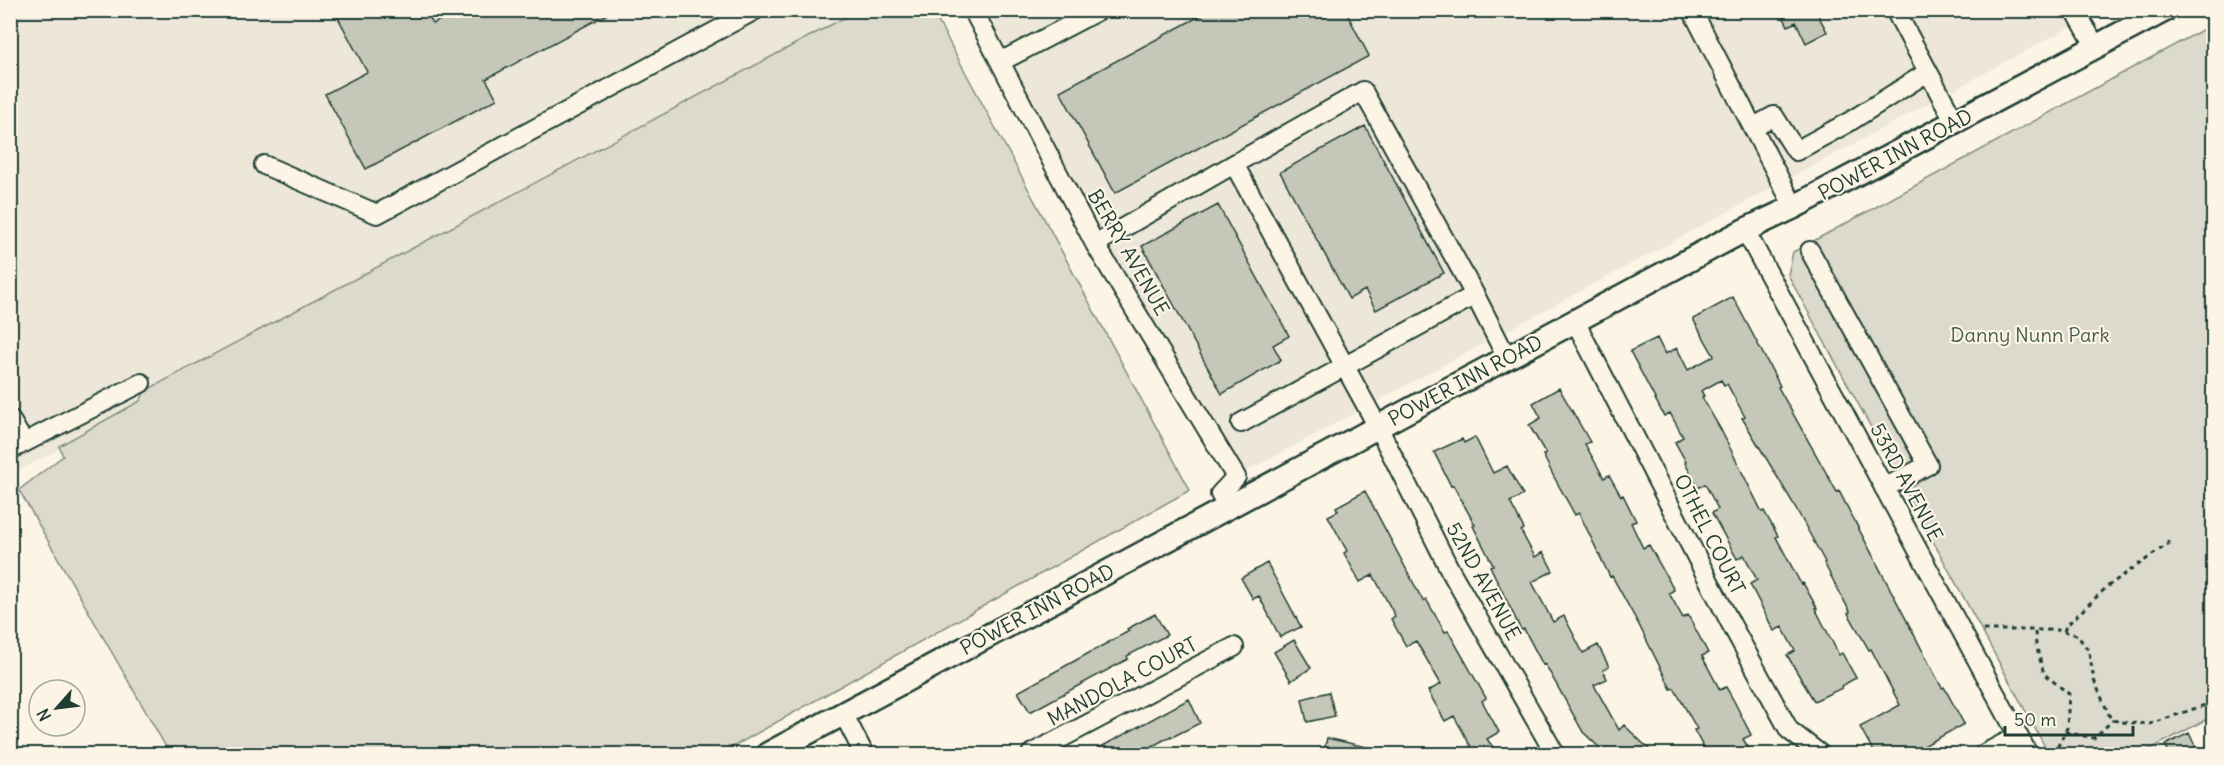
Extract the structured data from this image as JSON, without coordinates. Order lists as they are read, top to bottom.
{
  "streets": {
    "main road": ["POWER INN ROAD"],
    "street": [
      "BERRY AVENUE",
      "53RD AVENUE",
      "OTHEL COURT",
      "52ND AVENUE",
      "MANDOLA COURT"
    ]
  },
  "crossings": [
    ["POWER INN ROAD", "BERRY AVENUE"],
    ["POWER INN ROAD", "53RD AVENUE"],
    ["POWER INN ROAD", "OTHEL COURT"],
    ["POWER INN ROAD", "52ND AVENUE"]
  ],
  "parks": ["Danny Nunn Park"],
  "scale_bar": "50 m",
  "north": "bottom left"
}
